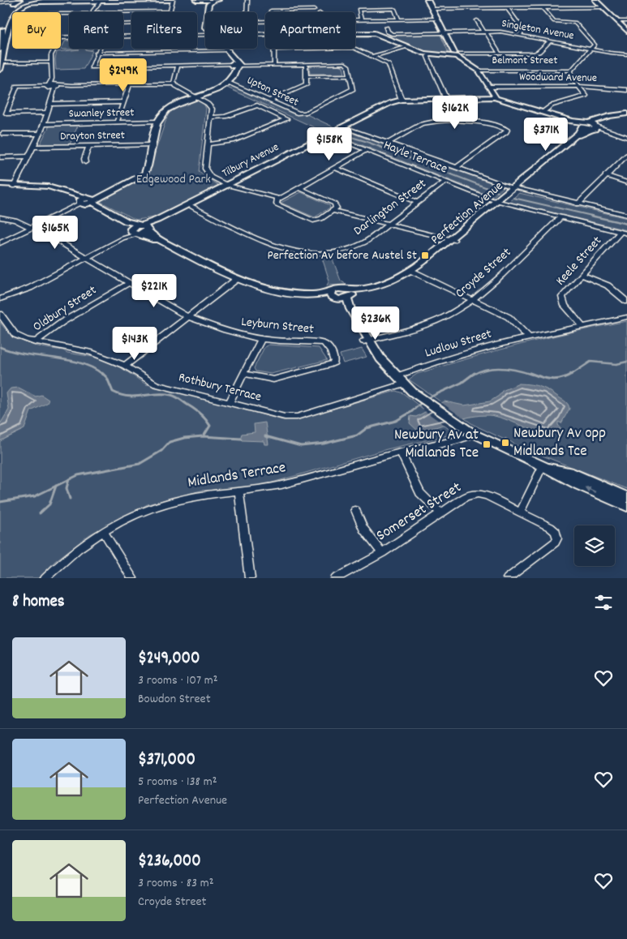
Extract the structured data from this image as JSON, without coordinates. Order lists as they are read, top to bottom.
{
  "streets": {
    "street": [
      "Singleton Avenue",
      "Belmont Street",
      "Woodward Avenue",
      "Upton Street",
      "Swanley Street",
      "Drayton Street",
      "Hayle Terrace",
      "Tilbury Avenue",
      "Darlington Street",
      "Perfection Avenue",
      "Keele Street",
      "Croyde Street",
      "Oldbury Street",
      "Leyburn Street",
      "Ludlow Street",
      "Rothbury Terrace",
      "Midlands Terrace",
      "Somerset Street"
    ]
  },
  "crossings": [
    ["Hayle Terrace", "Tilbury Avenue"],
    ["Hayle Terrace", "Darlington Street"],
    ["Hayle Terrace", "Perfection Avenue"],
    ["Hayle Terrace", "Keele Street"],
    ["Hayle Terrace", "Croyde Street"],
    ["Tilbury Avenue", "Darlington Street"],
    ["Tilbury Avenue", "Perfection Avenue"],
    ["Keele Street", "Ludlow Street"],
    ["Oldbury Street", "Leyburn Street"],
    ["Oldbury Street", "Rothbury Terrace"],
    ["Ludlow Street", "Rothbury Terrace"]
  ],
  "parks": ["Edgewood Park"],
  "places": {
    "transit": ["Perfection Av before Austel St", "Newbury Av opp Midlands Tce", "Newbury Av at Midlands Tce"]
  },
  "page": {
    "chip": [
      "Buy",
      "Rent",
      "Filters",
      "New",
      "Apartment"
    ],
    "price": [
      "$249K",
      "$162K",
      "$371K",
      "$158K",
      "$165K",
      "$221K",
      "$236K",
      "$143K"
    ],
    "heading": "8 homes",
    "list": [
      {
        "name": "$249,000",
        "note": "3 rooms · 107 m² · Bowdon Street"
      },
      {
        "name": "$371,000",
        "note": "5 rooms · 138 m² · Perfection Avenue"
      },
      {
        "name": "$236,000",
        "note": "3 rooms · 83 m² · Croyde Street"
      }
    ]
  }
}
